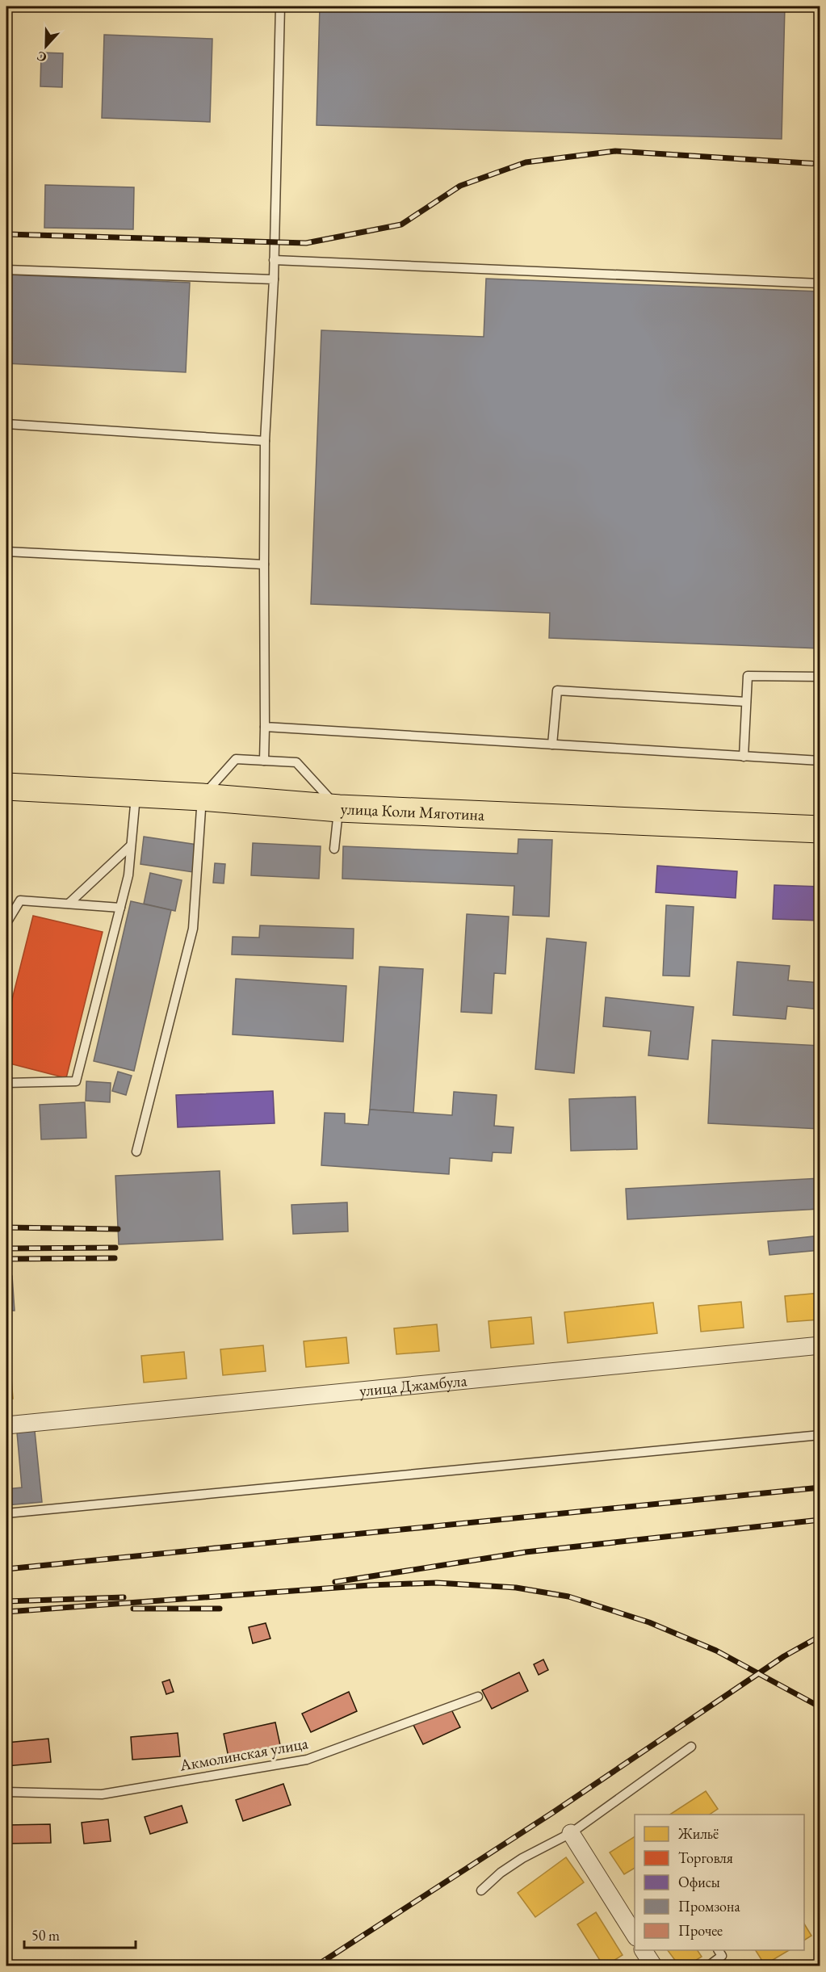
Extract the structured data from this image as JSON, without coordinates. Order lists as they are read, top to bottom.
{
  "streets": {
    "main road": ["улица Коли Мяготина"],
    "street": ["улица Джамбула"],
    "lane": ["Акмолинская улица"]
  },
  "legend": [
    "Жильё",
    "Торговля",
    "Офисы",
    "Промзона",
    "Прочее"
  ],
  "scale_bar": "50 m",
  "north": "bottom"
}
